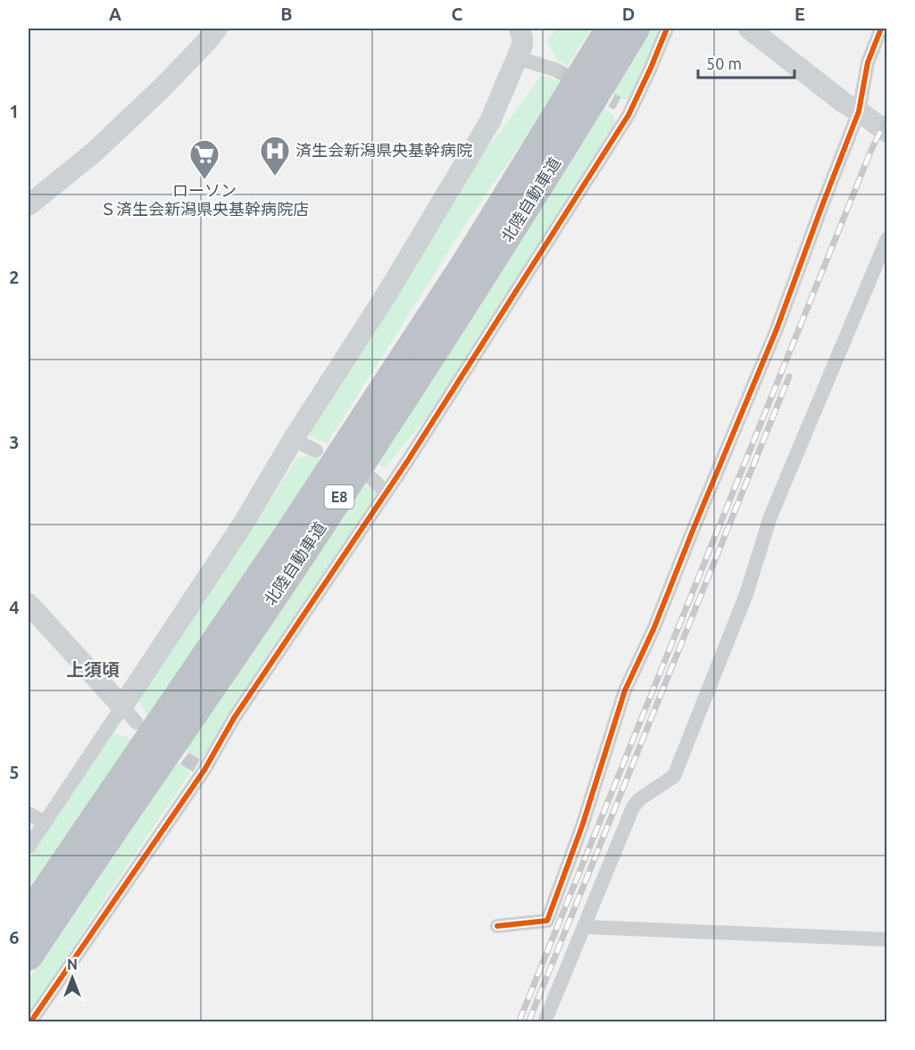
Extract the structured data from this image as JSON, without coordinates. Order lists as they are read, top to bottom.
{
  "streets": {
    "highway": ["北陸自動車道", "E8"]
  },
  "districts": ["上須頃"],
  "places": {
    "hospital": ["済生会新潟県央基幹病院"],
    "supermarket": ["ローソン Ｓ済生会新潟県央基幹病院店"]
  },
  "scale_bar": "50 m",
  "north": "top",
  "grid": {
    "columns": [
      "A",
      "B",
      "C",
      "D",
      "E"
    ],
    "rows": [
      "1",
      "2",
      "3",
      "4",
      "5",
      "6"
    ]
  }
}
